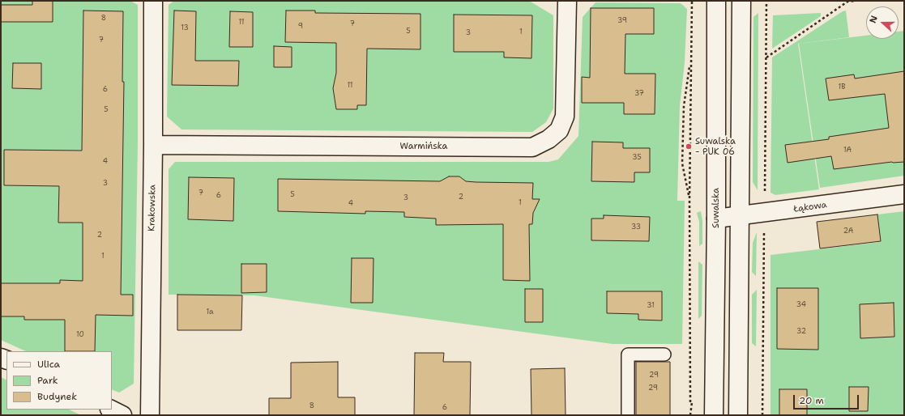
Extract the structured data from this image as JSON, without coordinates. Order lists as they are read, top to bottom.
{
  "streets": {
    "street": [
      "Warmińska",
      "Łąkowa",
      "Krakowska",
      "Suwalska"
    ]
  },
  "crossings": [
    ["Warmińska", "Krakowska"],
    ["Łąkowa", "Suwalska"]
  ],
  "places": ["Suwalska - PUK 06"],
  "house_numbers": [
    "8",
    "39",
    "11",
    "7",
    "9",
    "13",
    "5",
    "1",
    "3",
    "7",
    "11",
    "1B",
    "6",
    "37",
    "5",
    "1A",
    "35",
    "4",
    "3",
    "7",
    "5",
    "6",
    "2",
    "3",
    "1",
    "4",
    "33",
    "2A",
    "2",
    "1",
    "34",
    "31",
    "1a",
    "32",
    "10",
    "29",
    "29",
    "8",
    "6"
  ],
  "legend": ["Ulica", "Park", "Budynek"],
  "scale_bar": "20 m",
  "north": "left"
}
